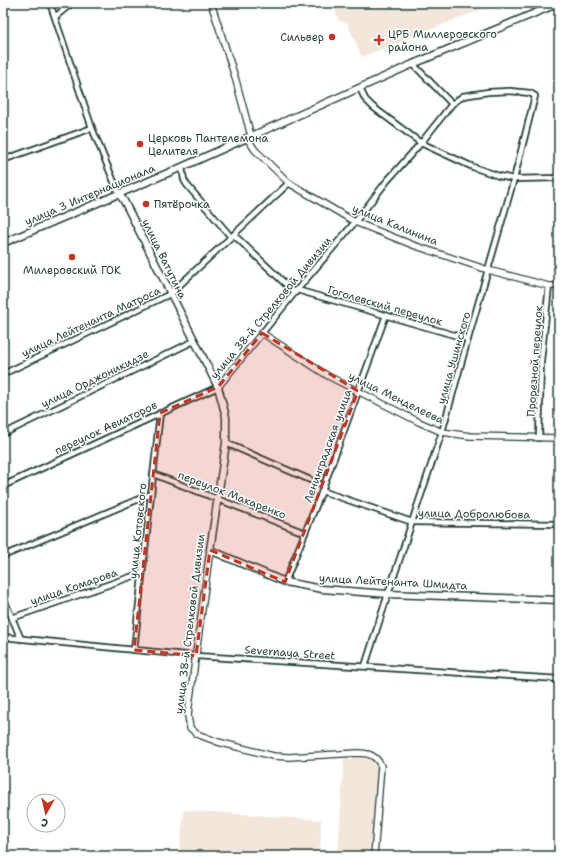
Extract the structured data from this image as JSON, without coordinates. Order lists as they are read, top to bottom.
{
  "streets": {
    "main road": [
      "улица 3 Интернационала",
      "улица Ватутина",
      "улица 38-й Стрелковой Дивизии",
      "улица Лейтенанта Шмидта"
    ],
    "street": [
      "улица Калинина",
      "Гоголевский переулок",
      "улица Лейтенанта Матроса",
      "улица Ушинского",
      "Прорезной переулок",
      "улица Орджоникидзе",
      "улица Менделеева",
      "переулок Авиаторов",
      "Ленинградская улица",
      "переулок Макаренко",
      "улица Добролюбова",
      "улица Котовского",
      "улица Комарова",
      "Severnaya Street"
    ]
  },
  "crossings": [
    ["улица 3 Интернационала", "улица Калинина"],
    ["улица 3 Интернационала", "улица Ватутина"],
    ["улица 3 Интернационала", "Гоголевский переулок"],
    ["улица Калинина", "улица 38-й Стрелковой Дивизии"],
    ["улица Калинина", "улица Лейтенанта Матроса"],
    ["улица Калинина", "улица Ушинского"],
    ["улица Калинина", "Прорезной переулок"],
    ["улица Ватутина", "улица 38-й Стрелковой Дивизии"],
    ["улица Ватутина", "улица Лейтенанта Матроса"],
    ["улица Ватутина", "улица Орджоникидзе"],
    ["улица Ватутина", "переулок Авиаторов"],
    ["Гоголевский переулок", "улица 38-й Стрелковой Дивизии"],
    ["Гоголевский переулок", "улица Лейтенанта Матроса"],
    ["Гоголевский переулок", "улица Ушинского"],
    ["Гоголевский переулок", "Ленинградская улица"],
    ["улица 38-й Стрелковой Дивизии", "улица Ушинского"],
    ["улица 38-й Стрелковой Дивизии", "улица Менделеева"],
    ["улица 38-й Стрелковой Дивизии", "переулок Авиаторов"],
    ["улица 38-й Стрелковой Дивизии", "переулок Макаренко"],
    ["улица 38-й Стрелковой Дивизии", "улица Добролюбова"],
    ["улица 38-й Стрелковой Дивизии", "улица Лейтенанта Шмидта"],
    ["улица 38-й Стрелковой Дивизии", "Severnaya Street"],
    ["улица Ушинского", "улица Менделеева"],
    ["улица Ушинского", "улица Добролюбова"],
    ["улица Ушинского", "улица Лейтенанта Шмидта"],
    ["улица Ушинского", "Severnaya Street"],
    ["Прорезной переулок", "улица Менделеева"],
    ["улица Менделеева", "Ленинградская улица"],
    ["переулок Авиаторов", "улица Котовского"],
    ["Ленинградская улица", "переулок Макаренко"],
    ["Ленинградская улица", "улица Добролюбова"],
    ["Ленинградская улица", "улица Лейтенанта Шмидта"],
    ["переулок Макаренко", "улица Котовского"],
    ["улица Котовского", "улица Комарова"],
    ["улица Котовского", "Severnaya Street"]
  ],
  "places": {
    "other": [
      "Сильвер",
      "Церковь Пантелемона Целителя",
      "Пятёрочка",
      "Милеровский ГОК"
    ],
    "health": ["ЦРБ Миллеровского района"]
  },
  "north": "bottom"
}
